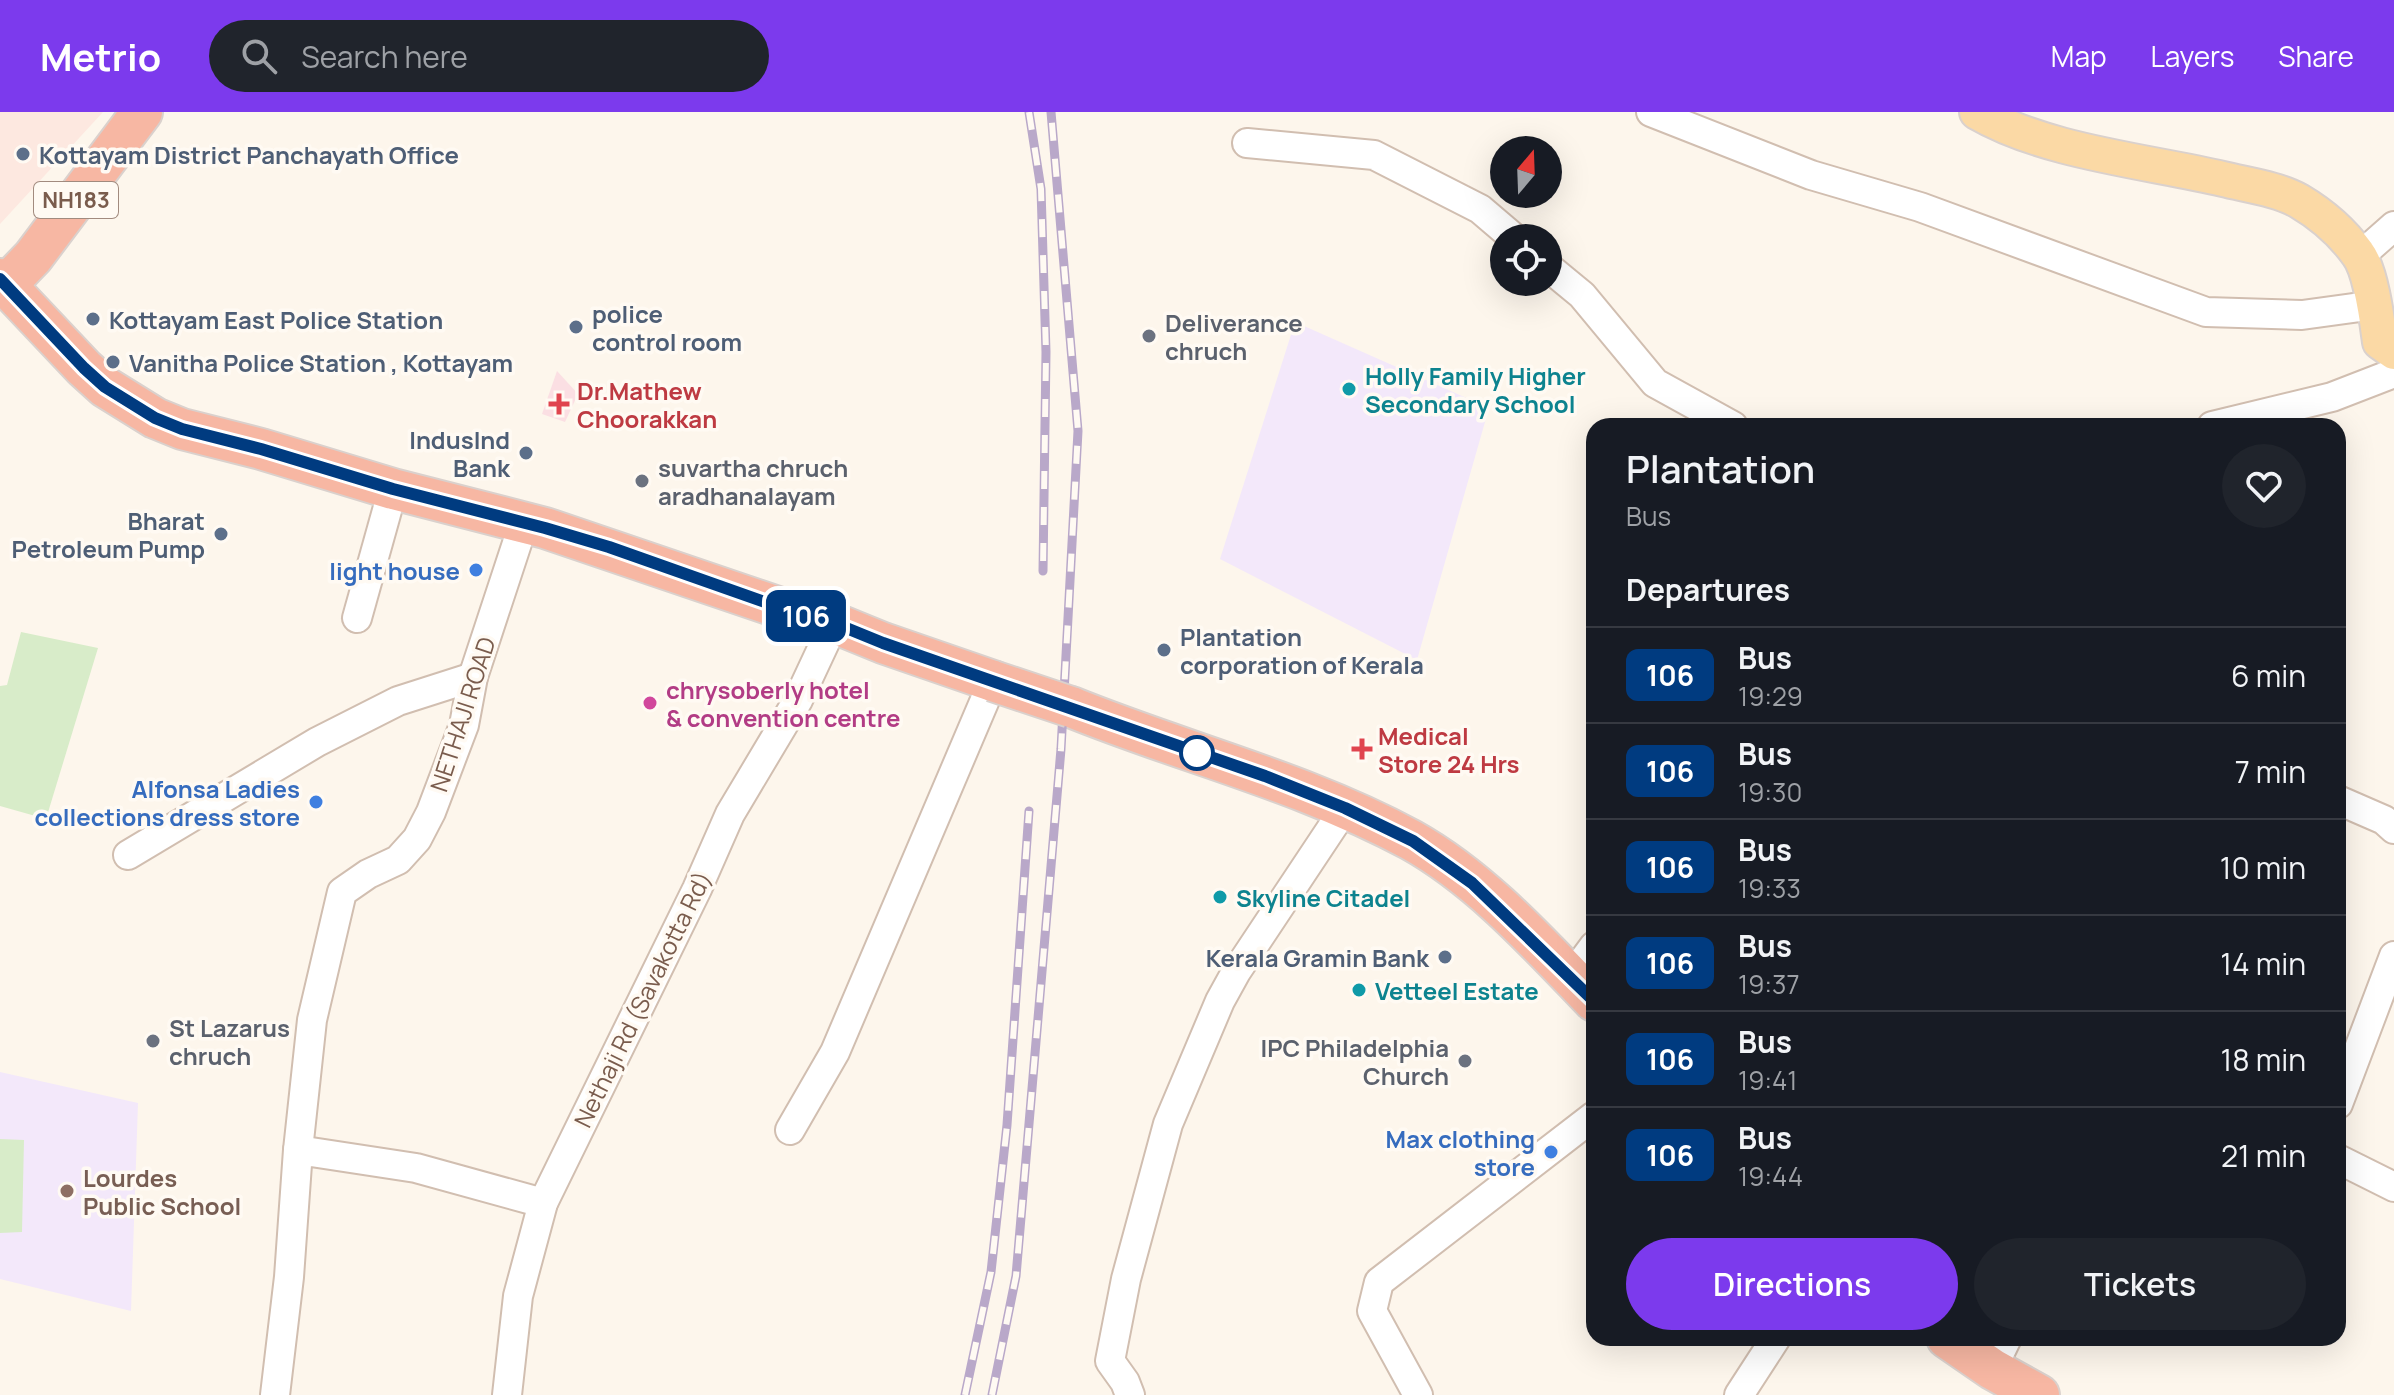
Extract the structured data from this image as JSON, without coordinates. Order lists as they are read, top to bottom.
{
  "streets": {
    "highway": ["NH183"],
    "street": ["NETHAJI ROAD", "Nethaji Rd (Savakotta Rd)"]
  },
  "crossings": [
    ["NH183", "NETHAJI ROAD"],
    ["NH183", "Nethaji Rd (Savakotta Rd)"]
  ],
  "places": {
    "other": [
      "Kottayam District Panchayath Office",
      "Kottayam East Police Station",
      "police control room",
      "Deliverance chruch",
      "Vanitha Police Station , Kottayam",
      "Holly Family Higher Secondary School",
      "Induslnd Bank",
      "suvartha chruch aradhanalayam",
      "Bharat Petroleum Pump",
      "light house",
      "Plantation corporation of Kerala",
      "chrysoberly hotel & convention centre",
      "Alfonsa Ladies collections dress store",
      "Skyline Citadel",
      "Kerala Gramin Bank",
      "Vetteel Estate",
      "St Lazarus chruch",
      "IPC Philadelphia Church",
      "Max clothing store",
      "Lourdes Public School"
    ],
    "health": ["Dr.Mathew Choorakkan", "Medical Store 24 Hrs"]
  },
  "lines": ["bus line 106"],
  "north": "top",
  "page": {
    "header": "Metrio",
    "search": "Search here",
    "nav": ["Map", "Layers", "Share"],
    "on_map": "106",
    "heading": [
      ["Plantation", "Bus"],
      "Departures"
    ],
    "list": [
      {
        "mark": "106",
        "name": "Bus",
        "note": "19:29",
        "value": "6 min"
      },
      {
        "mark": "106",
        "name": "Bus",
        "note": "19:30",
        "value": "7 min"
      },
      {
        "mark": "106",
        "name": "Bus",
        "note": "19:33",
        "value": "10 min"
      },
      {
        "mark": "106",
        "name": "Bus",
        "note": "19:37",
        "value": "14 min"
      },
      {
        "mark": "106",
        "name": "Bus",
        "note": "19:41",
        "value": "18 min"
      },
      {
        "mark": "106",
        "name": "Bus",
        "note": "19:44",
        "value": "21 min"
      }
    ],
    "buttons": ["Directions", "Tickets"]
  }
}
